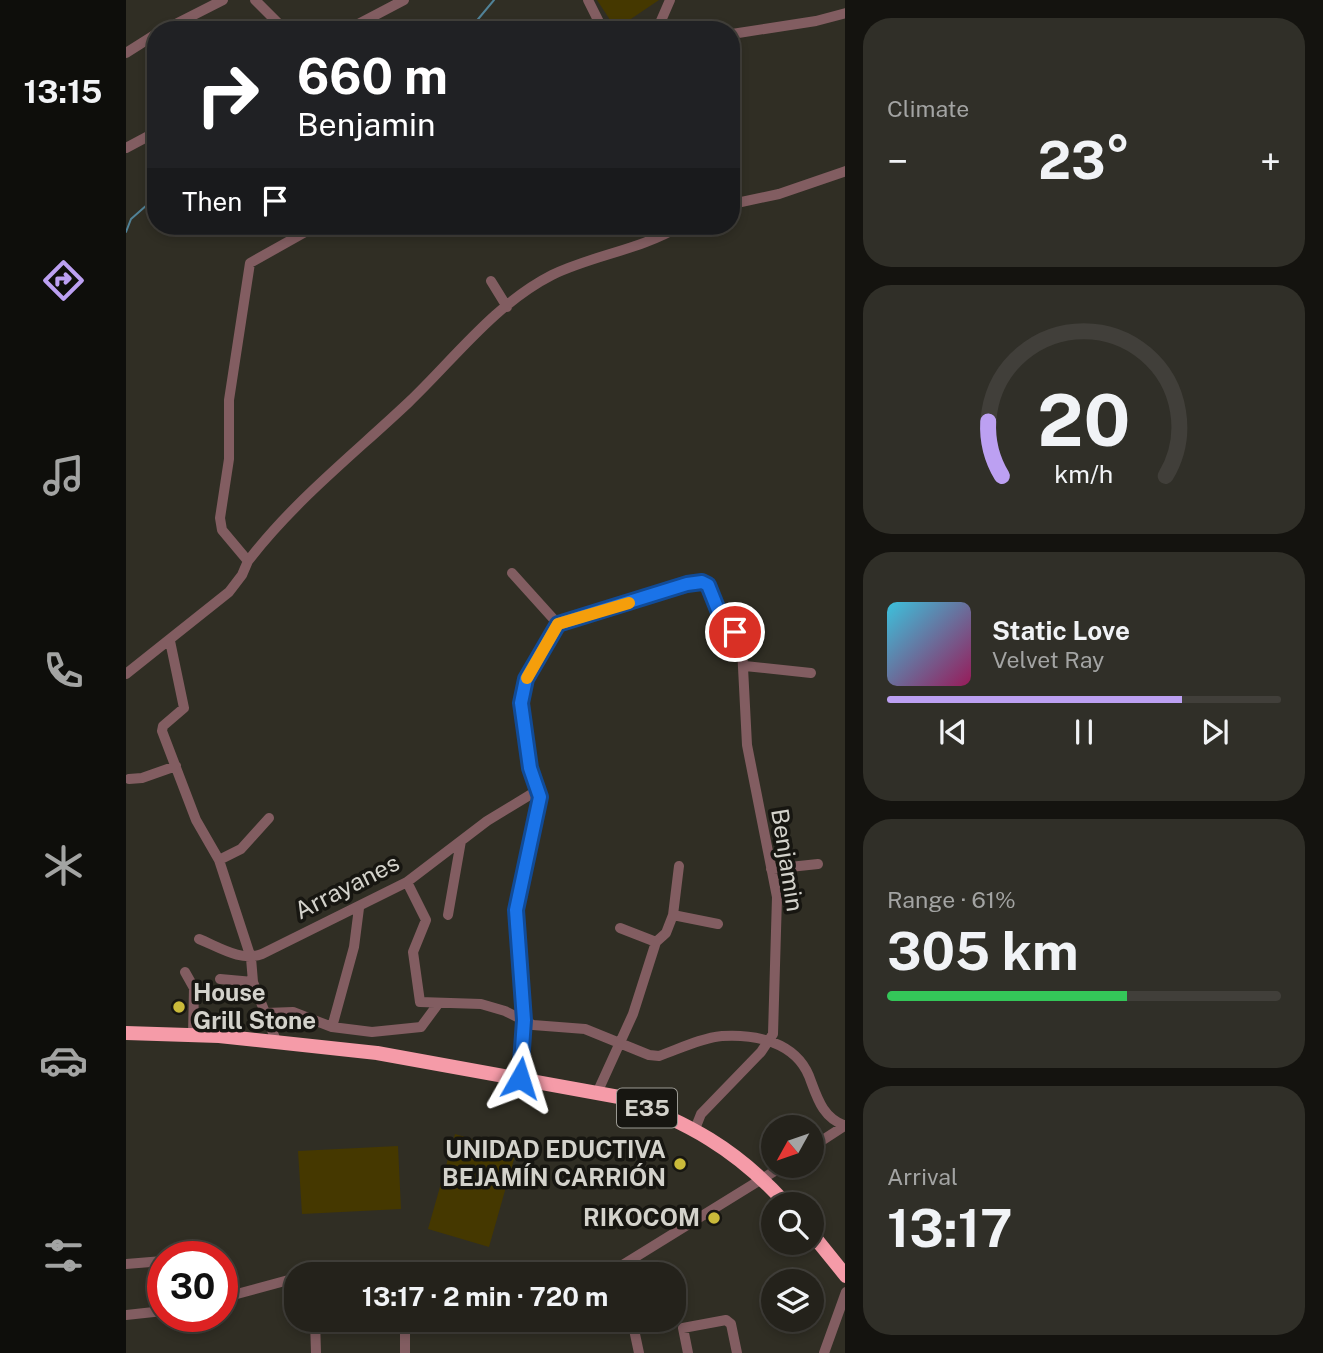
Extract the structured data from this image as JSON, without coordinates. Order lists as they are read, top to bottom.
{
  "streets": {
    "highway": ["E35"],
    "street": ["Benjamin", "Arrayanes"]
  },
  "places": ["House Grill Stone", "UNIDAD EDUCTIVA BEJAMÍN CARRIÓN", "RIKOCOM"],
  "north": "bottom left",
  "page": {
    "tabs": "13:15",
    "tile": [
      "Climate",
      ["Range · 61%", "305 km"],
      ["Arrival", "13:17"]
    ],
    "turn": ["660 m", "Benjamin"],
    "heat": ["−", "23°", "+"],
    "then": "Then",
    "song": ["Static Love", "Velvet Ray"],
    "limit": "30",
    "trip": "13:17 · 2 min · 720 m",
    "gauge": ["20", "km/h"]
  }
}
